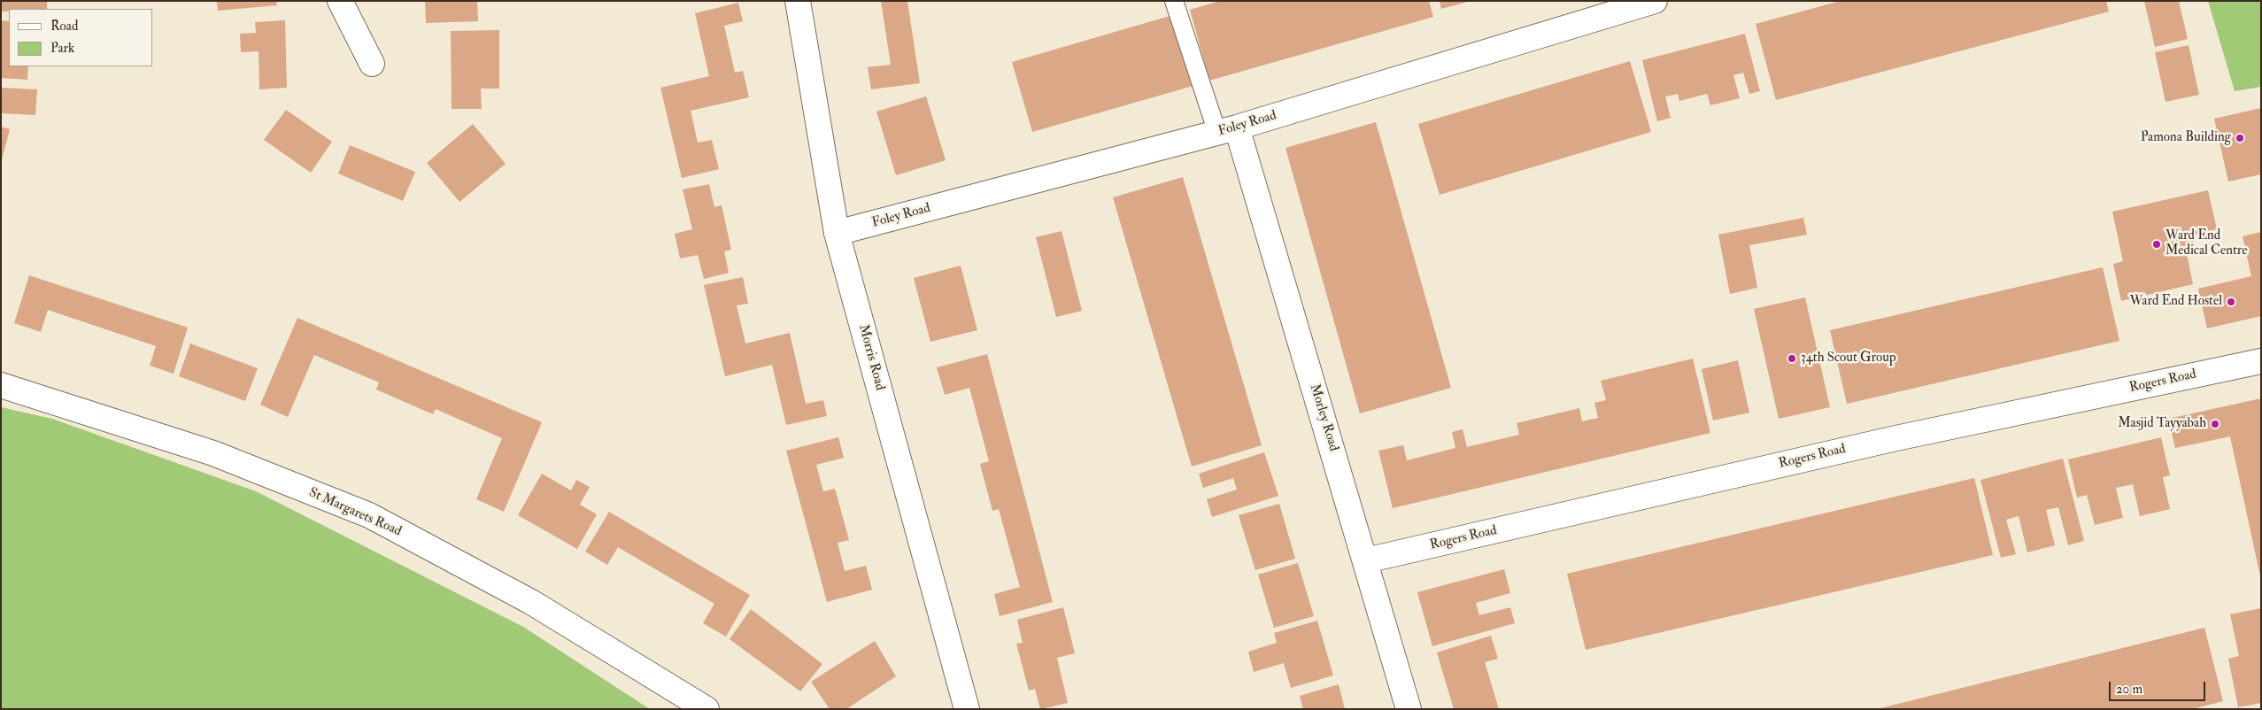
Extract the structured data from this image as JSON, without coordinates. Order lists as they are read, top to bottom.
{
  "streets": {
    "street": [
      "Foley Road",
      "Morris Road",
      "Rogers Road",
      "Morley Road",
      "St Margarets Road"
    ]
  },
  "crossings": [
    ["Foley Road", "Morris Road"],
    ["Foley Road", "Morley Road"],
    ["Rogers Road", "Morley Road"]
  ],
  "places": [
    "Pamona Building",
    "Ward End Medical Centre",
    "Ward End Hostel",
    "34th Scout Group",
    "Masjid Tayyabah"
  ],
  "legend": ["Road", "Park"],
  "scale_bar": "20 m"
}
